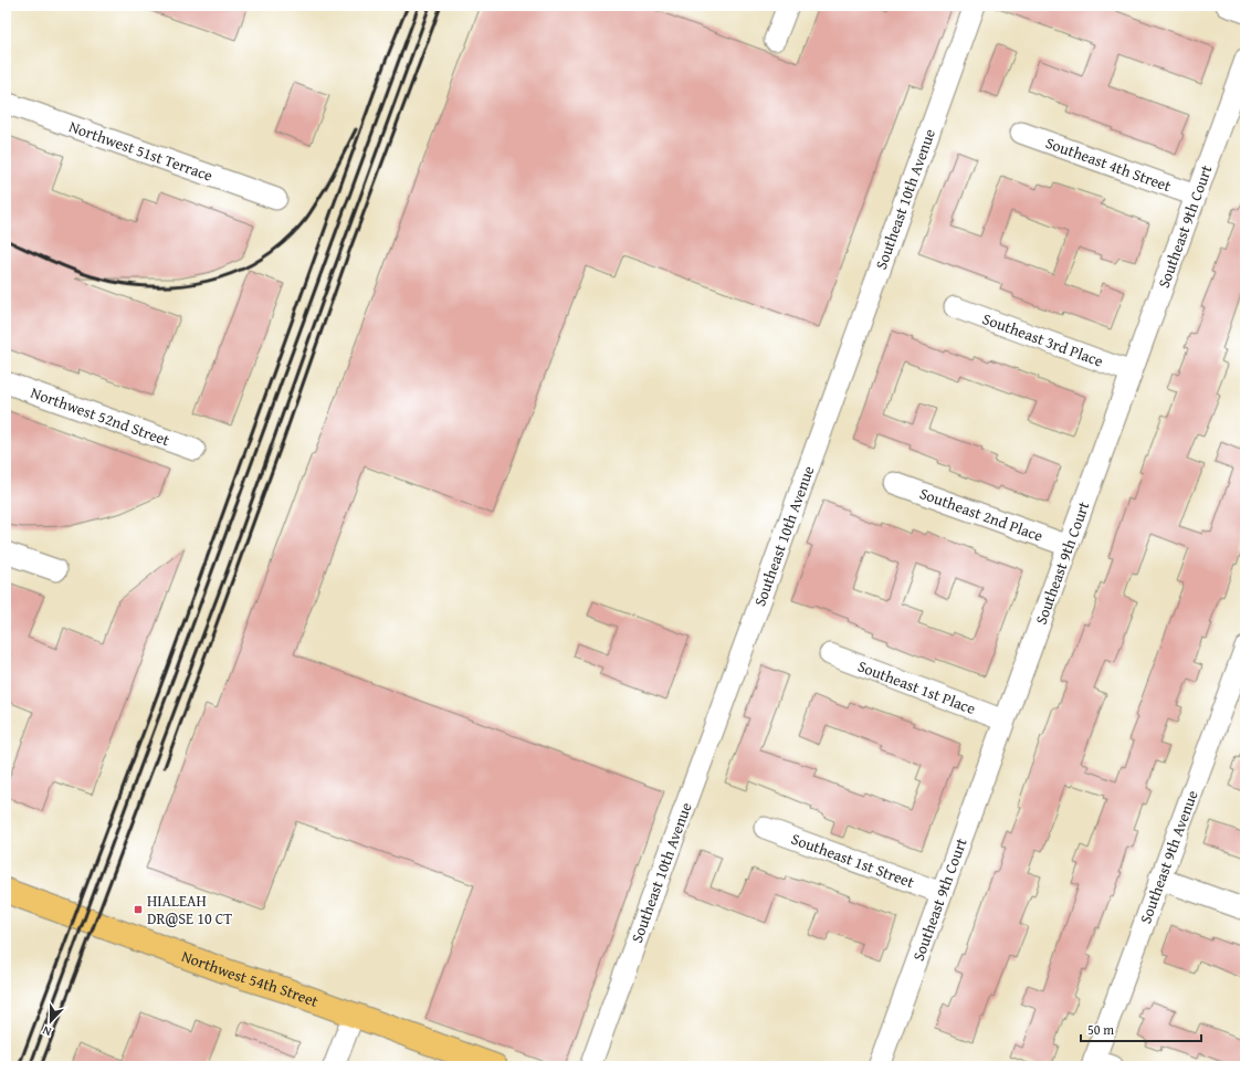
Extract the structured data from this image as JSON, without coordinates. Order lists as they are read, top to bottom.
{
  "streets": {
    "main road": ["Northwest 54th Street"],
    "street": [
      "Northwest 51st Terrace",
      "Southeast 4th Street",
      "Southeast 10th Avenue",
      "Southeast 9th Court",
      "Southeast 3rd Place",
      "Northwest 52nd Street",
      "Southeast 2nd Place",
      "Southeast 1st Place",
      "Southeast 9th Avenue",
      "Southeast 1st Street"
    ]
  },
  "crossings": [
    ["Southeast 4th Street", "Southeast 9th Court"],
    ["Southeast 9th Court", "Southeast 3rd Place"],
    ["Southeast 9th Court", "Southeast 2nd Place"],
    ["Southeast 9th Court", "Southeast 1st Place"],
    ["Southeast 9th Court", "Southeast 1st Street"]
  ],
  "places": {
    "transit": ["HIALEAH DR@SE 10 CT"]
  },
  "scale_bar": "50 m",
  "north": "bottom"
}
